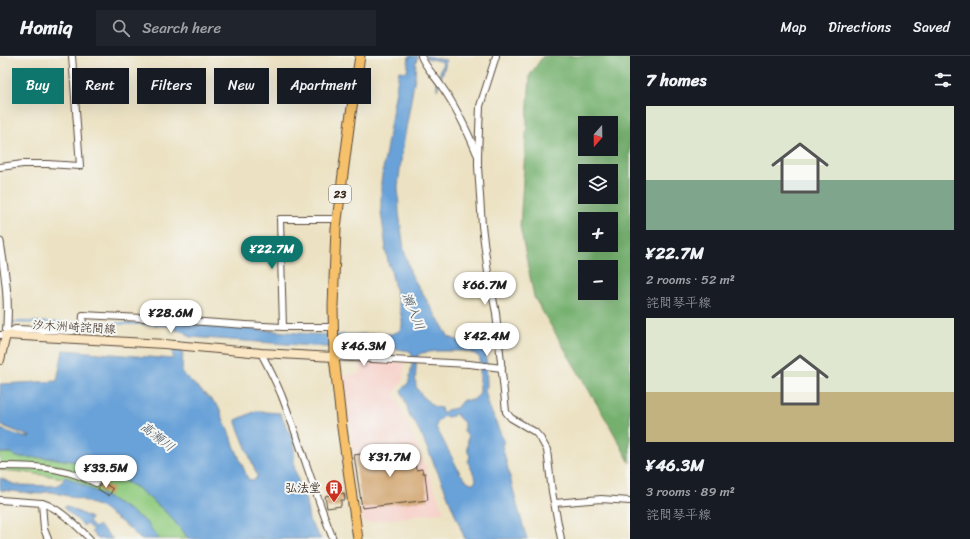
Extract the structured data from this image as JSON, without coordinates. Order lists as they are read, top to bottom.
{
  "streets": {
    "main road": ["23", "汐木洲崎詫間線"]
  },
  "crossings": [
    ["23", "汐木洲崎詫間線"]
  ],
  "water": ["瀬入川", "高瀬川"],
  "places": {
    "building": ["弘法堂"]
  },
  "north": "bottom",
  "page": {
    "header": "Homiq",
    "search": "Search here",
    "nav": ["Map", "Directions", "Saved"],
    "heading": "7 homes",
    "chip": [
      "Buy",
      "Rent",
      "Filters",
      "New",
      "Apartment"
    ],
    "list": [
      {
        "name": "¥22.7M",
        "note": "2 rooms · 52 m² · 詫間琴平線"
      },
      {
        "name": "¥46.3M",
        "note": "3 rooms · 89 m² · 詫間琴平線"
      }
    ],
    "map_buttons": ["+", "−"],
    "price": [
      "¥22.7M",
      "¥66.7M",
      "¥28.6M",
      "¥42.4M",
      "¥46.3M",
      "¥31.7M",
      "¥33.5M"
    ]
  }
}
